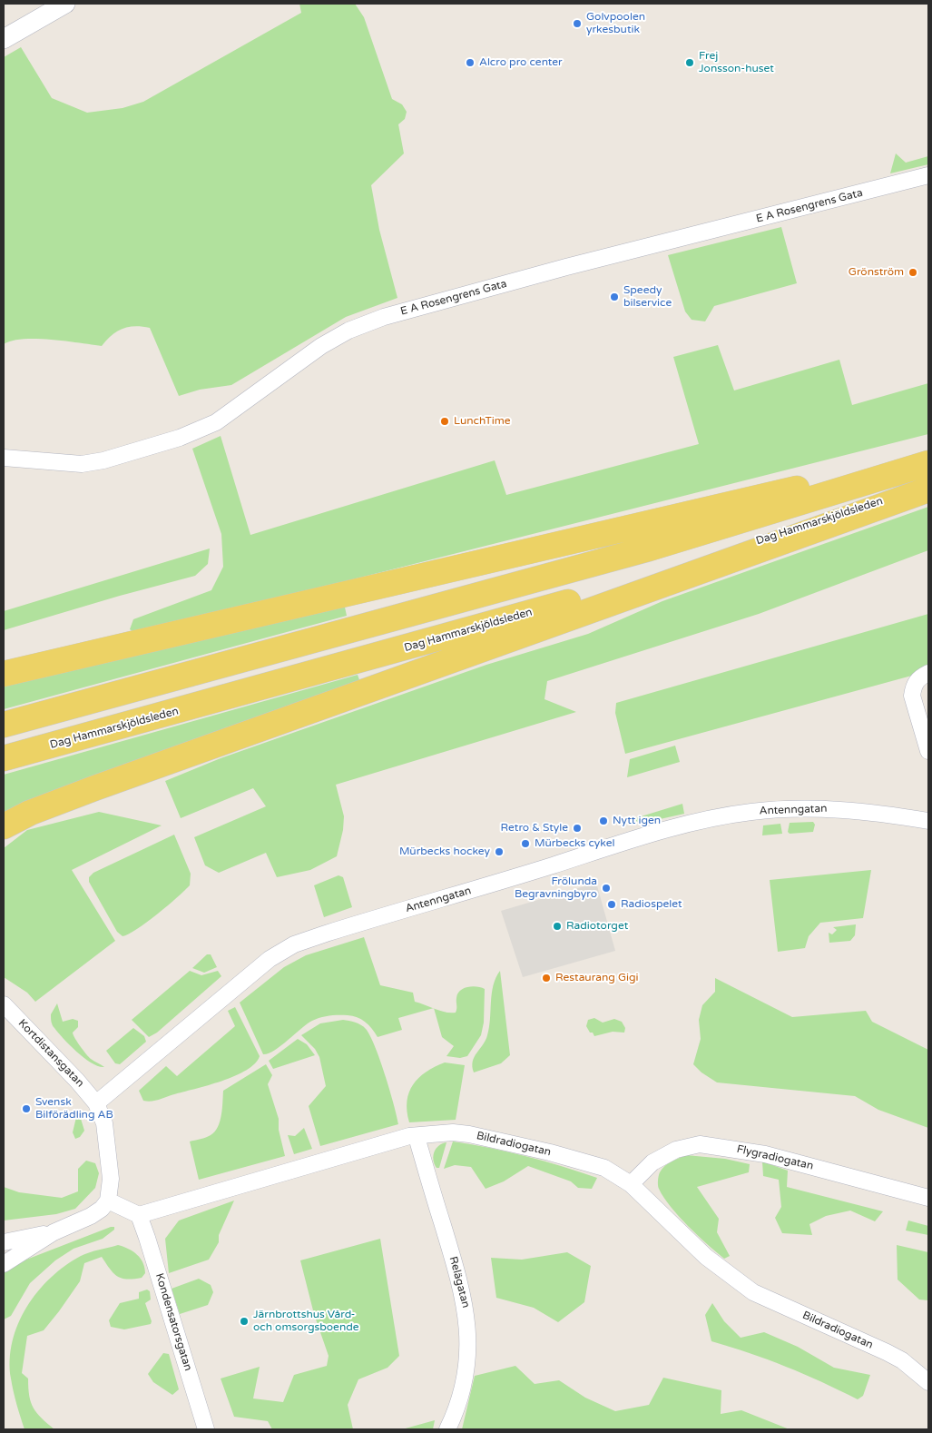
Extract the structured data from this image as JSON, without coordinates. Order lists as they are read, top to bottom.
{
  "streets": {
    "main road": ["Dag Hammarskjöldsleden"],
    "street": [
      "E A Rosengrens Gata",
      "Antenngatan",
      "Kortdistansgatan",
      "Bildradiogatan",
      "Flygradiogatan",
      "Relägatan",
      "Kondensatorsgatan"
    ]
  },
  "crossings": [
    ["Antenngatan", "Kortdistansgatan"],
    ["Bildradiogatan", "Flygradiogatan"],
    ["Bildradiogatan", "Relägatan"],
    ["Bildradiogatan", "Kondensatorsgatan"]
  ],
  "places": [
    "Golvpoolen yrkesbutik",
    "Alcro pro center",
    "Frej Jonsson-huset",
    "Grönström",
    "Speedy bilservice",
    "LunchTime",
    "Nytt igen",
    "Retro & Style",
    "Mürbecks cykel",
    "Mürbecks hockey",
    "Frölunda Begravningbyro",
    "Radiospelet",
    "Radiotorget",
    "Restaurang Gigi",
    "Svensk Bilförädling AB",
    "Järnbrottshus Vård- och omsorgsboende"
  ]
}
